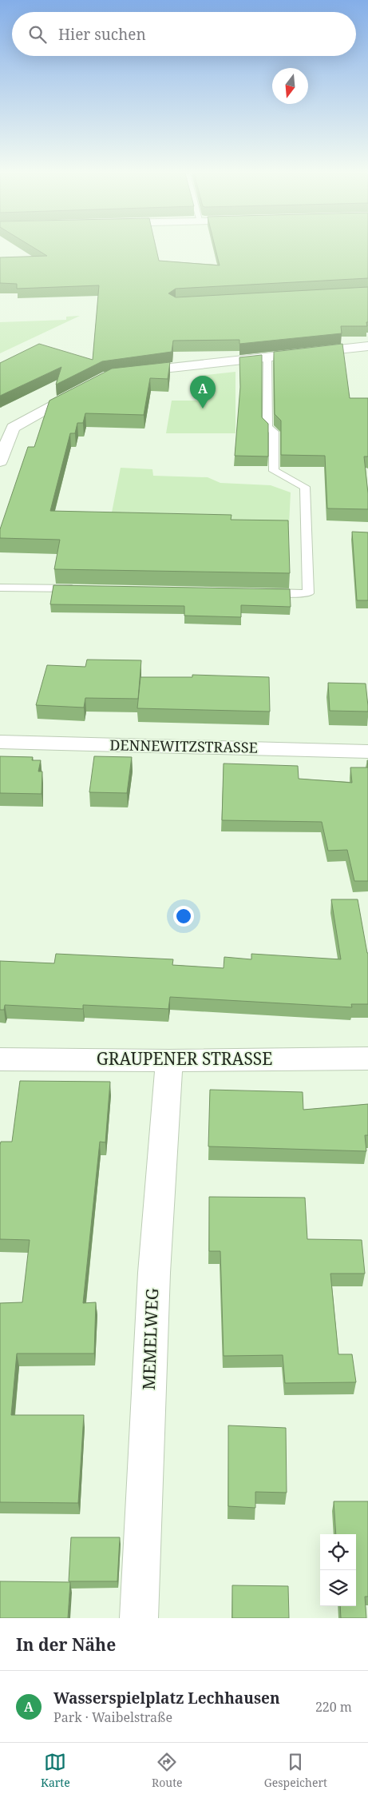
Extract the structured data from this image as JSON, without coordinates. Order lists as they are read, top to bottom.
{
  "streets": {
    "street": ["DENNEWITZSTRASSE", "GRAUPENER STRASSE", "MEMELWEG"]
  },
  "crossings": [
    ["GRAUPENER STRASSE", "MEMELWEG"]
  ],
  "north": "bottom",
  "page": {
    "search": "Hier suchen",
    "pins": "A",
    "heading": "In der Nähe",
    "list": [
      {
        "mark": "A",
        "name": "Wasserspielplatz Lechhausen",
        "note": "Park · Waibelstraße",
        "value": "220 m"
      }
    ],
    "nav": ["Karte", "Route", "Gespeichert"]
  }
}
